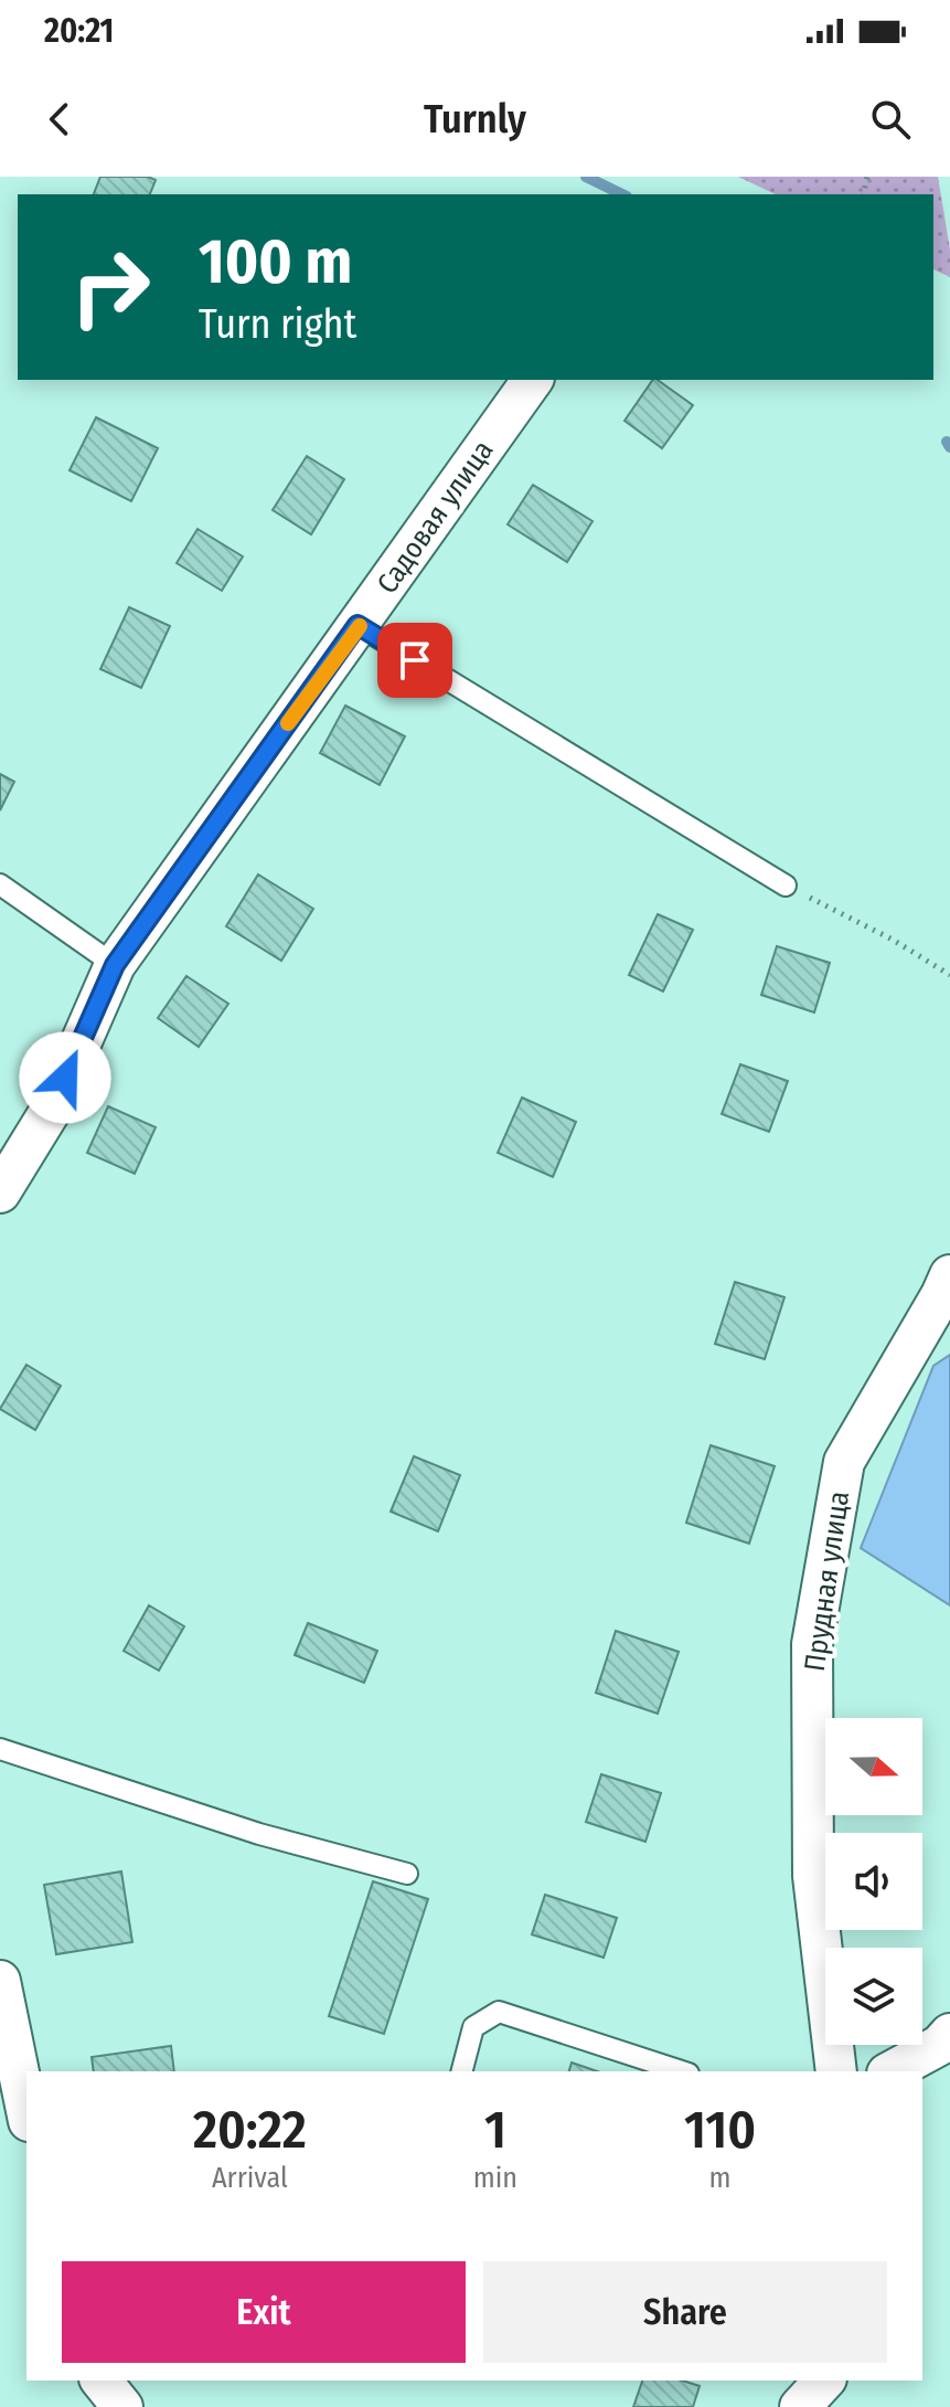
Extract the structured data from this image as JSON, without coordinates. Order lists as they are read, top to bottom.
{
  "streets": {
    "street": ["Садовая улица", "Прудная улица"]
  },
  "north": "right",
  "page": {
    "status": "20:21",
    "header": "Turnly",
    "turn": ["100 m", "Turn right"],
    "eta": [
      "20:22",
      "Arrival",
      "1",
      "min",
      "110",
      "m"
    ],
    "buttons": ["Exit", "Share"]
  }
}
